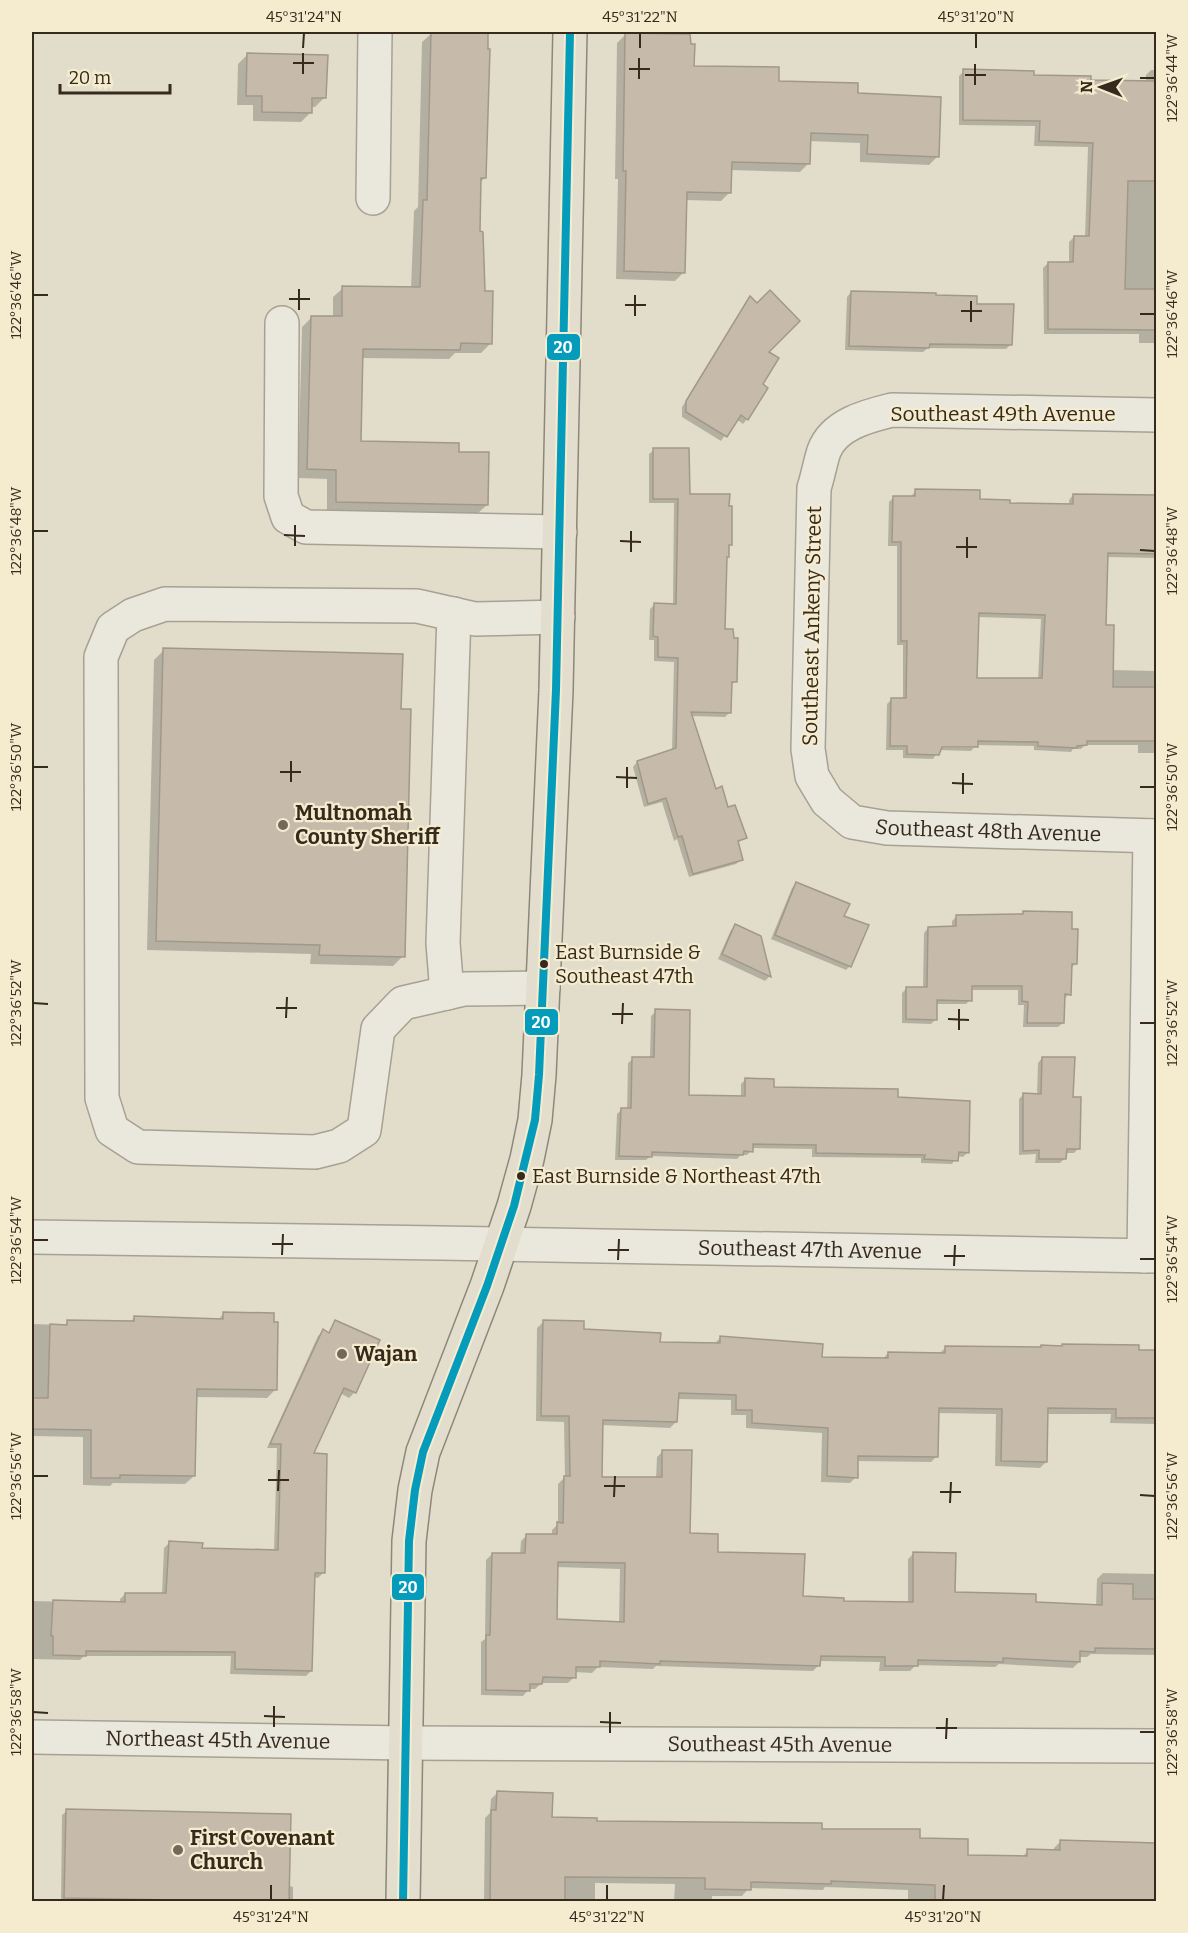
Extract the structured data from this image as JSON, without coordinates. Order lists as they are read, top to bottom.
{
  "streets": {
    "street": [
      "Southeast 49th Avenue",
      "Southeast Ankeny Street",
      "Southeast 48th Avenue",
      "Southeast 47th Avenue",
      "Northeast 45th Avenue",
      "Southeast 45th Avenue"
    ]
  },
  "crossings": [
    ["Southeast 49th Avenue", "Southeast Ankeny Street"],
    ["Southeast Ankeny Street", "Southeast 48th Avenue"],
    ["Northeast 45th Avenue", "Southeast 45th Avenue"]
  ],
  "places": [
    "Multnomah County Sheriff",
    "East Burnside & Southeast 47th",
    "East Burnside & Northeast 47th",
    "Wajan",
    "First Covenant Church"
  ],
  "lines": ["transit line 20"],
  "scale_bar": "20 m",
  "north": "left",
  "coordinates": [
    "45°31'24\"N",
    "45°31'22\"N",
    "45°31'20\"N",
    "122°36'44\"W",
    "122°36'46\"W",
    "122°36'48\"W",
    "122°36'50\"W",
    "122°36'52\"W",
    "122°36'54\"W",
    "122°36'56\"W",
    "122°36'58\"W"
  ]
}
